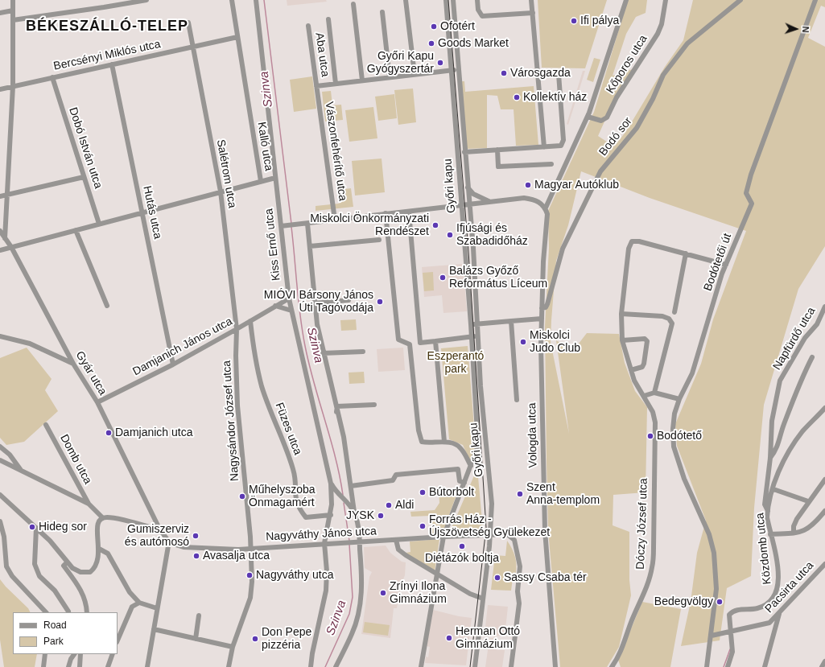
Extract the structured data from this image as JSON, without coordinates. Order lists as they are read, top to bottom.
{
  "streets": {
    "street": [
      "Aba utca",
      "Bercsényi Miklós utca",
      "Kőporos utca",
      "Bodó sor",
      "Kalló utca",
      "Dobó István utca",
      "Vászonfehérítő utca",
      "Salétrom utca",
      "Győri kapu",
      "Hutás utca",
      "Kiss Ernő utca",
      "Bodótetői út",
      "Napfürdő utca",
      "Damjanich János utca",
      "Gyár utca",
      "Nagysándor József utca",
      "Füzes utca",
      "Vologda utca",
      "Domb utca",
      "Dóczy József utca",
      "Nagyváthy János utca",
      "Közdomb utca",
      "Pacsirta utca"
    ]
  },
  "crossings": [
    ["Aba utca", "Vászonfehérítő utca"],
    ["Aba utca", "Győri kapu"],
    ["Bercsényi Miklós utca", "Kalló utca"],
    ["Bercsényi Miklós utca", "Dobó István utca"],
    ["Bercsényi Miklós utca", "Salétrom utca"],
    ["Bercsényi Miklós utca", "Hutás utca"],
    ["Kőporos utca", "Vologda utca"],
    ["Bodó sor", "Vologda utca"],
    ["Salétrom utca", "Damjanich János utca"],
    ["Salétrom utca", "Nagysándor József utca"],
    ["Győri kapu", "Nagyváthy János utca"],
    ["Hutás utca", "Damjanich János utca"],
    ["Kiss Ernő utca", "Damjanich János utca"],
    ["Kiss Ernő utca", "Füzes utca"],
    ["Kiss Ernő utca", "Nagyváthy János utca"],
    ["Bodótetői út", "Dóczy József utca"],
    ["Bodótetői út", "Pacsirta utca"],
    ["Napfürdő utca", "Közdomb utca"],
    ["Damjanich János utca", "Gyár utca"],
    ["Damjanich János utca", "Nagysándor József utca"],
    ["Damjanich János utca", "Füzes utca"],
    ["Nagysándor József utca", "Nagyváthy János utca"],
    ["Közdomb utca", "Pacsirta utca"]
  ],
  "districts": ["BÉKESZÁLLÓ-TELEP"],
  "water": ["Szinva"],
  "parks": ["Eszperantó park"],
  "places": [
    "Ifi pálya",
    "Ofotért",
    "Goods Market",
    "Győri Kapu Gyógyszertár",
    "Városgazda",
    "Kollektív ház",
    "Magyar Autóklub",
    "Miskolci Önkormányzati Rendészet",
    "Ifjúsági és Szabadidőház",
    "Balázs Győző Református Líceum",
    "MIÓVI Bársony János Úti Tagóvodája",
    "Miskolci Judo Club",
    "Damjanich utca",
    "Bodótető",
    "Bútorbolt",
    "Szent Anna-templom",
    "Műhelyszoba Önmagamért",
    "Aldi",
    "JYSK",
    "Forrás Ház - Újszövetség Gyülekezet",
    "Hideg sor",
    "Gumiszerviz és autómosó",
    "Diétázók boltja",
    "Avasalja utca",
    "Nagyváthy utca",
    "Sassy Csaba tér",
    "Zrínyi Ilona Gimnázium",
    "Bedegvölgy",
    "Herman Ottó Gimnázium",
    "Don Pepe pizzéria"
  ],
  "legend": ["Road", "Park"],
  "north": "right"
}
